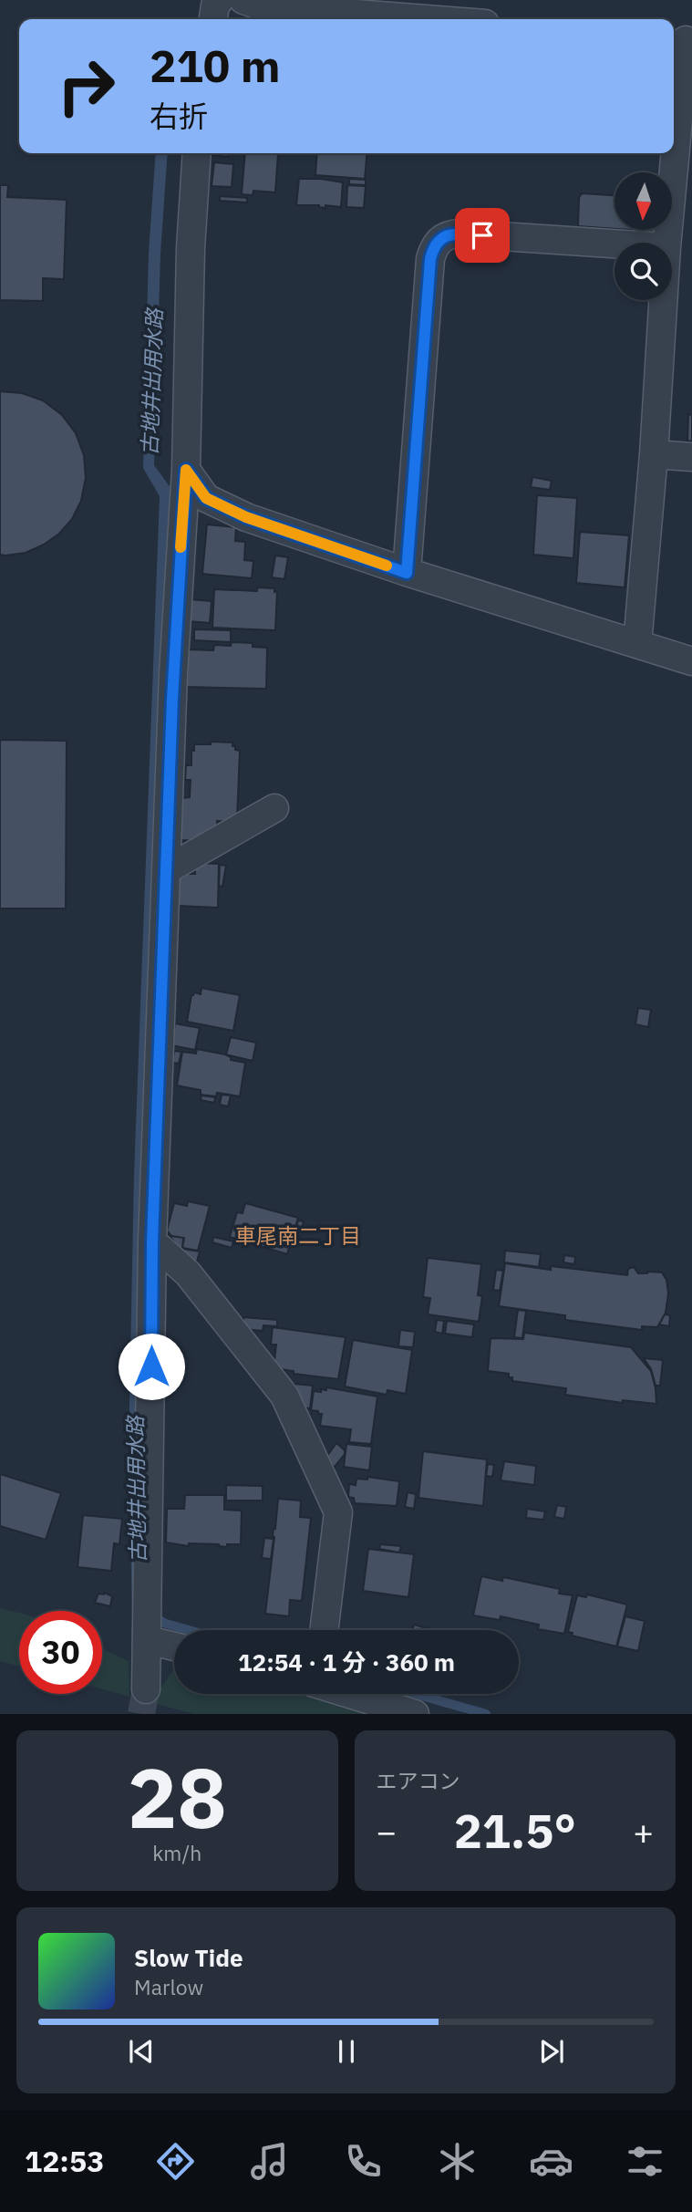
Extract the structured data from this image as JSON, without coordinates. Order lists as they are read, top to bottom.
{
  "districts": ["車尾南二丁目"],
  "water": ["古地井出用水路"],
  "north": "bottom",
  "page": {
    "turn": ["210 m", "右折"],
    "limit": "30",
    "trip": "12:54 · 1 分 · 360 m",
    "tile": [
      ["28", "km/h"],
      "エアコン"
    ],
    "heat": ["−", "21.5°", "+"],
    "song": ["Slow Tide", "Marlow"],
    "tabs": "12:53"
  }
}
